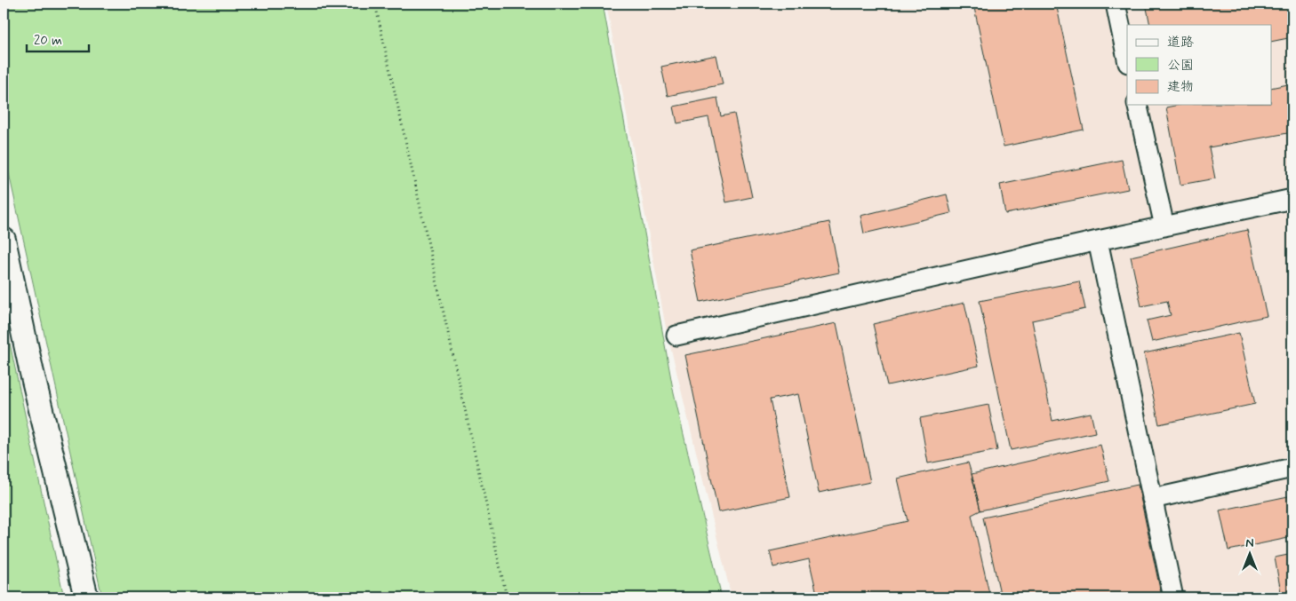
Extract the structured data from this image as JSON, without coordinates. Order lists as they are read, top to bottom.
{
  "legend": ["道路", "公園", "建物"],
  "scale_bar": "20 m",
  "north": "top"
}
